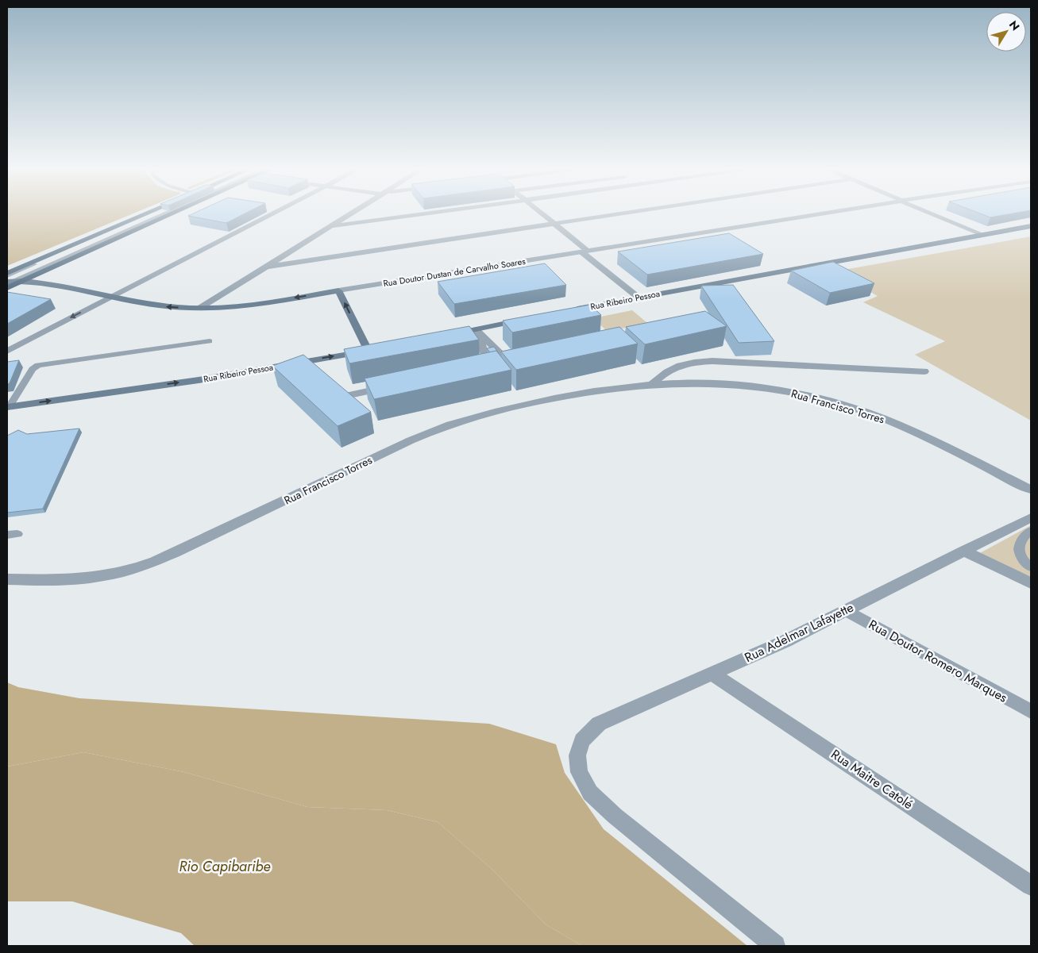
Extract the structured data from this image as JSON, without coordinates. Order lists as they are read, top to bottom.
{
  "streets": {
    "main road": ["Rua Doutor Dustan de Carvalho Soares", "Rua Ribeiro Pessoa"],
    "street": [
      "Rua Francisco Torres",
      "Rua Adelmar Lafayette",
      "Rua Doutor Romero Marques",
      "Rua Maitre Catolé"
    ]
  },
  "crossings": [
    ["Rua Doutor Dustan de Carvalho Soares", "Rua Ribeiro Pessoa"],
    ["Rua Adelmar Lafayette", "Rua Doutor Romero Marques"],
    ["Rua Adelmar Lafayette", "Rua Maitre Catolé"]
  ],
  "one_way": ["Rua Ribeiro Pessoa"],
  "water": ["Rio Capibaribe"],
  "north": "top right"
}
